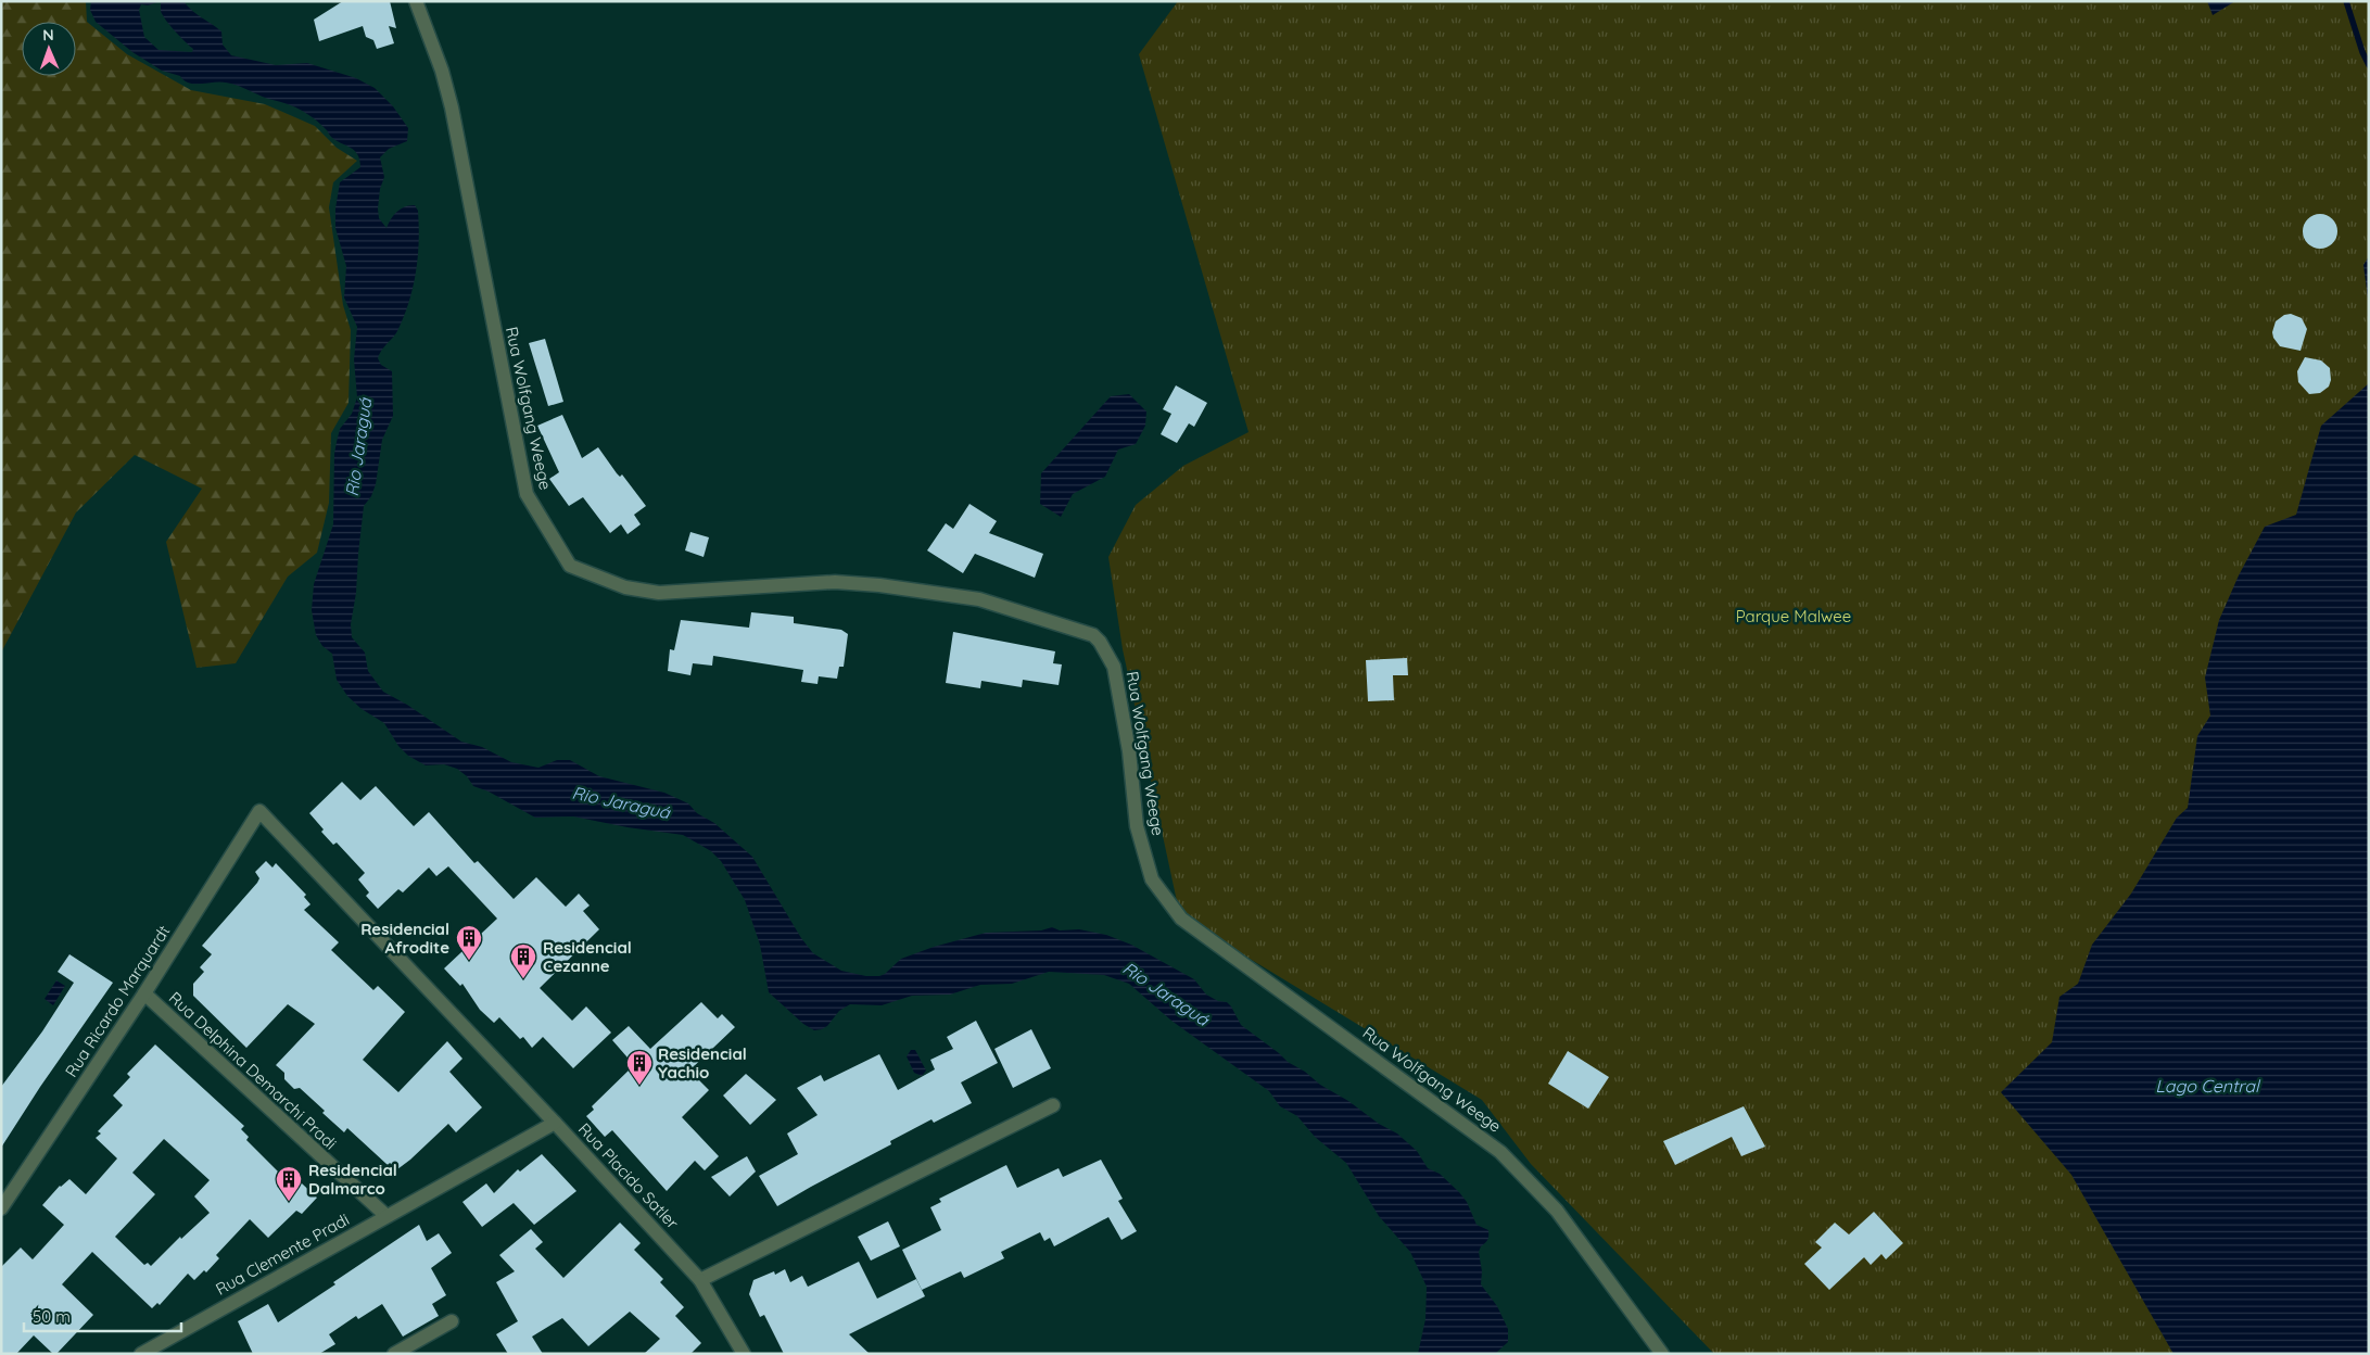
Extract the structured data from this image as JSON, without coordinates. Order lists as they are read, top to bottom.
{
  "streets": {
    "street": [
      "Rua Wolfgang Weege",
      "Rua Ricardo Marquardt",
      "Rua Delphina Demarchi Pradi",
      "Rua Placido Satler",
      "Rua Clemente Pradi"
    ]
  },
  "crossings": [
    ["Rua Ricardo Marquardt", "Rua Delphina Demarchi Pradi"],
    ["Rua Ricardo Marquardt", "Rua Placido Satler"],
    ["Rua Delphina Demarchi Pradi", "Rua Clemente Pradi"],
    ["Rua Placido Satler", "Rua Clemente Pradi"]
  ],
  "water": ["Rio Jaraguá", "Lago Central"],
  "parks": ["Parque Malwee"],
  "places": {
    "building": [
      "Residencial Afrodite",
      "Residencial Cezanne",
      "Residencial Yachio",
      "Residencial Dalmarco"
    ]
  },
  "scale_bar": "50 m",
  "north": "top"
}
